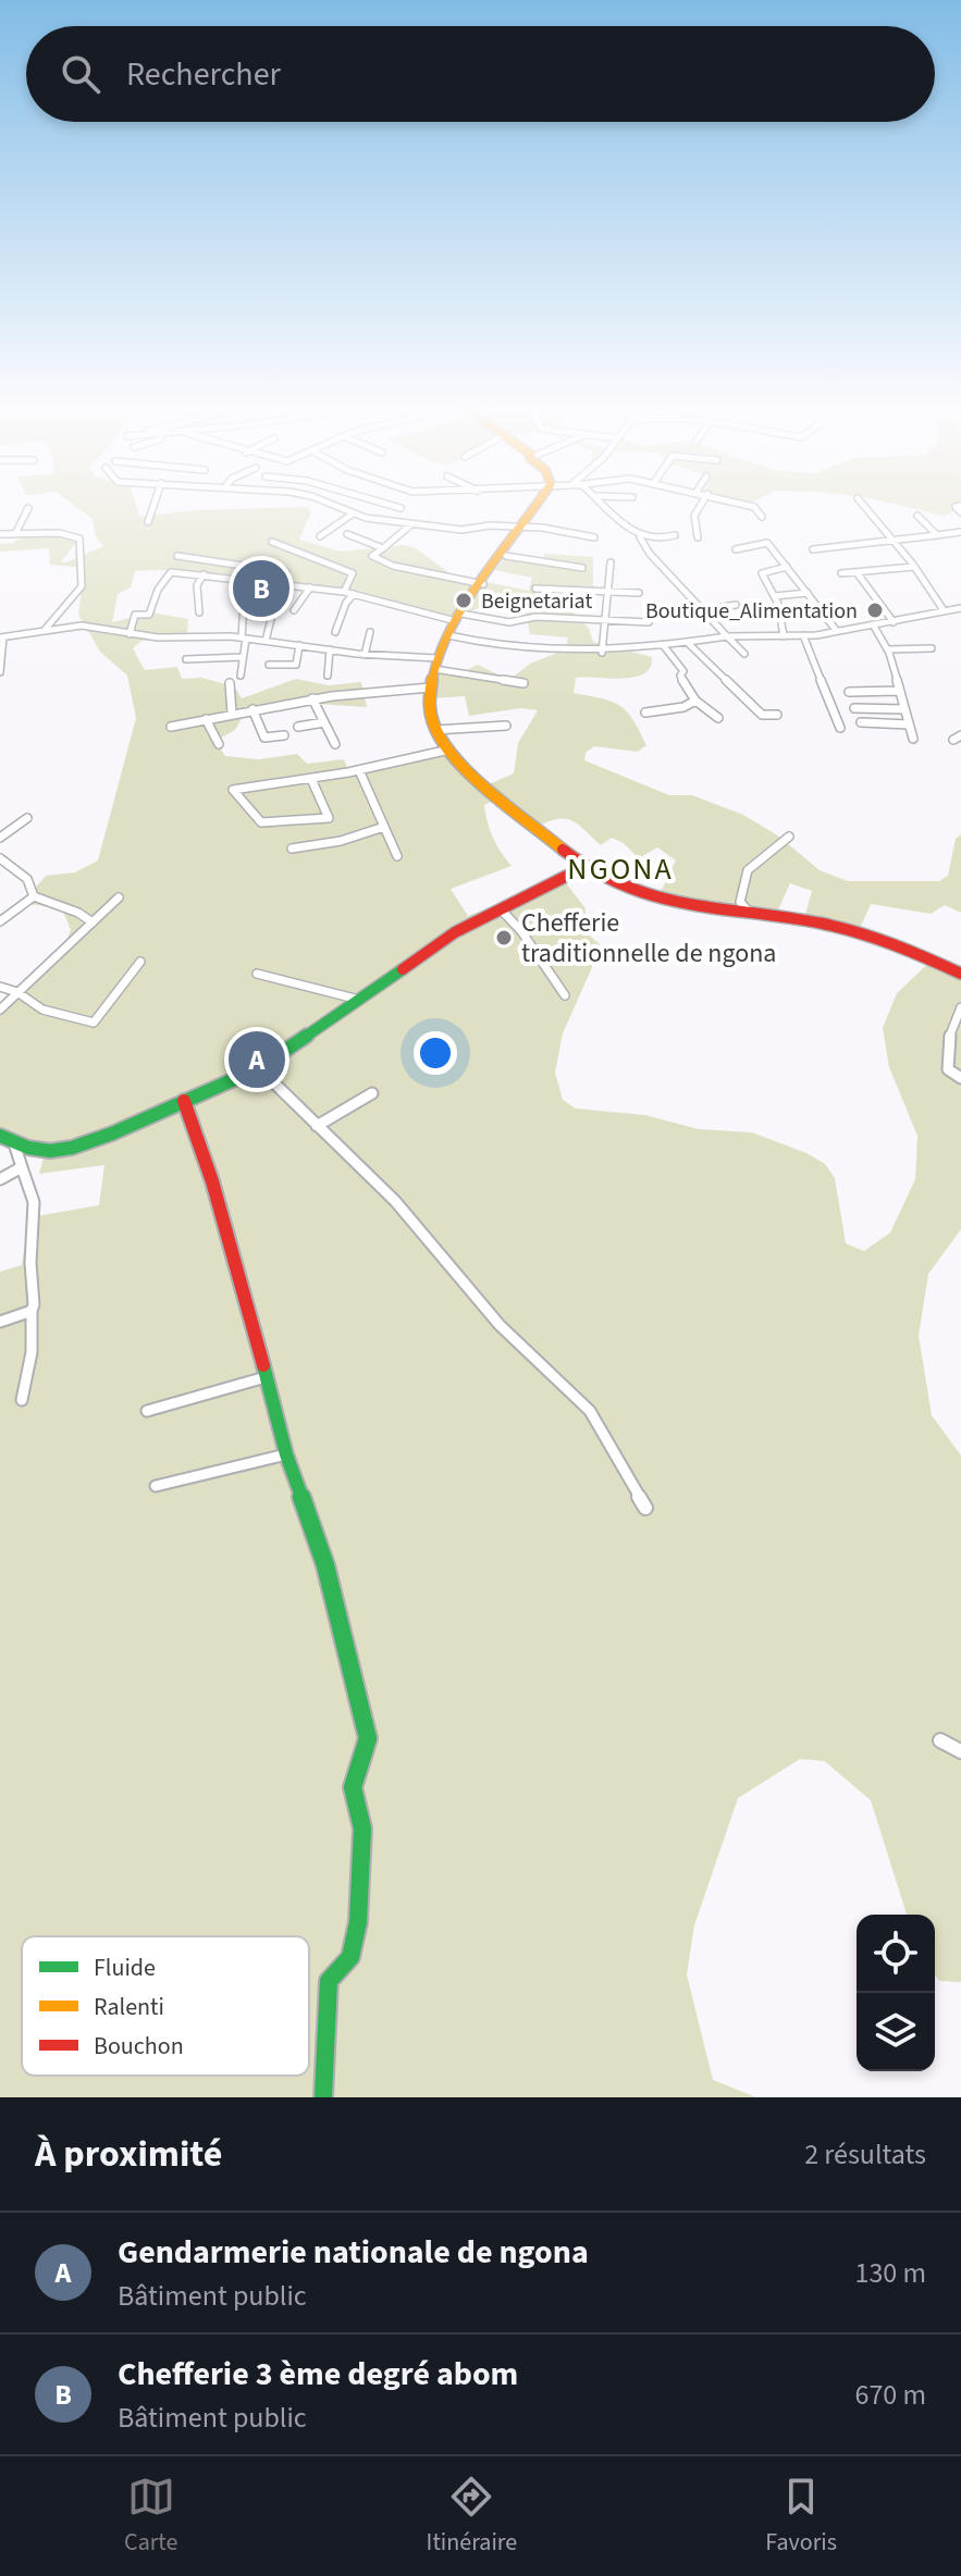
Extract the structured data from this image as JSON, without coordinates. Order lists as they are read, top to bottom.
{
  "districts": ["NGONA"],
  "places": ["Beignetariat", "Boutique_Alimentation", "Chefferie traditionnelle de ngona"],
  "legend": ["Fluide", "Ralenti", "Bouchon"],
  "page": {
    "search": "Rechercher",
    "pins": ["B", "A"],
    "heading": ["À proximité", "2 résultats"],
    "list": [
      {
        "mark": "A",
        "name": "Gendarmerie nationale de ngona",
        "note": "Bâtiment public",
        "value": "130 m"
      },
      {
        "mark": "B",
        "name": "Chefferie 3 ème degré abom",
        "note": "Bâtiment public",
        "value": "670 m"
      }
    ],
    "nav": ["Carte", "Itinéraire", "Favoris"]
  }
}
